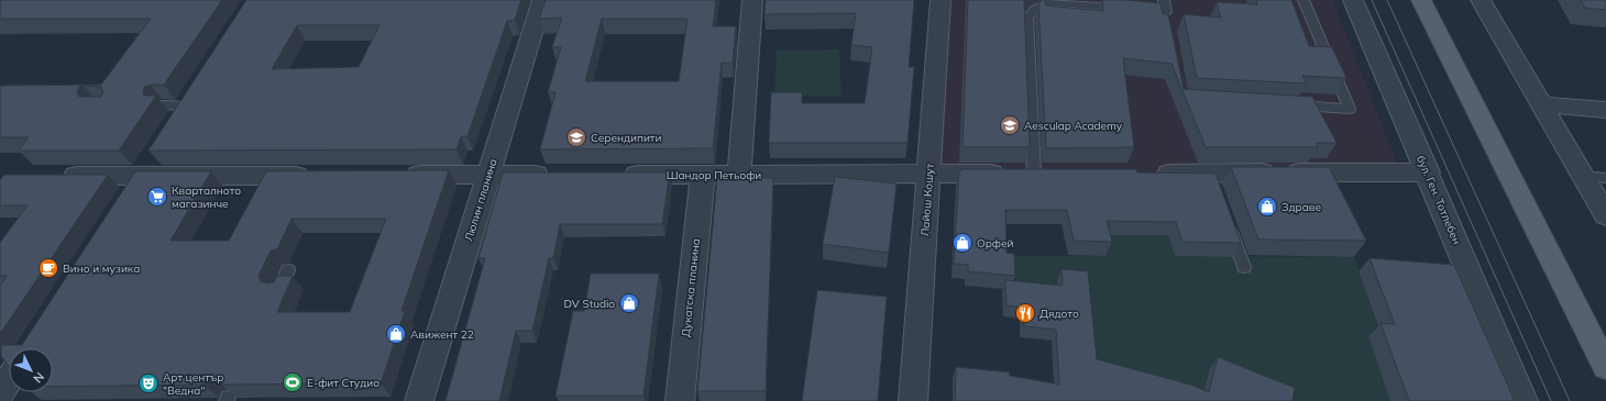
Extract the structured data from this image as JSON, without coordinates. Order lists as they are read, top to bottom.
{
  "streets": {
    "street": [
      "Шандор Петьофи",
      "Люлин планина",
      "Лайош Кошут",
      "бул. Ген. Тотлебен",
      "Дукатска планина"
    ]
  },
  "crossings": [
    ["Шандор Петьофи", "Лайош Кошут"],
    ["Шандор Петьофи", "Дукатска планина"]
  ],
  "places": {
    "school or university": ["Aesculap Academy", "Серендипити"],
    "supermarket": ["Кварталното магазинче"],
    "shop": [
      "Здраве",
      "Орфей",
      "DV Studio",
      "Авижент 22"
    ],
    "cafe": ["Вино и музика"],
    "restaurant": ["Дядото"],
    "sports": ["Е-фит Студио"],
    "theatre": ["Арт център \"Ведна\""]
  },
  "north": "bottom right"
}
